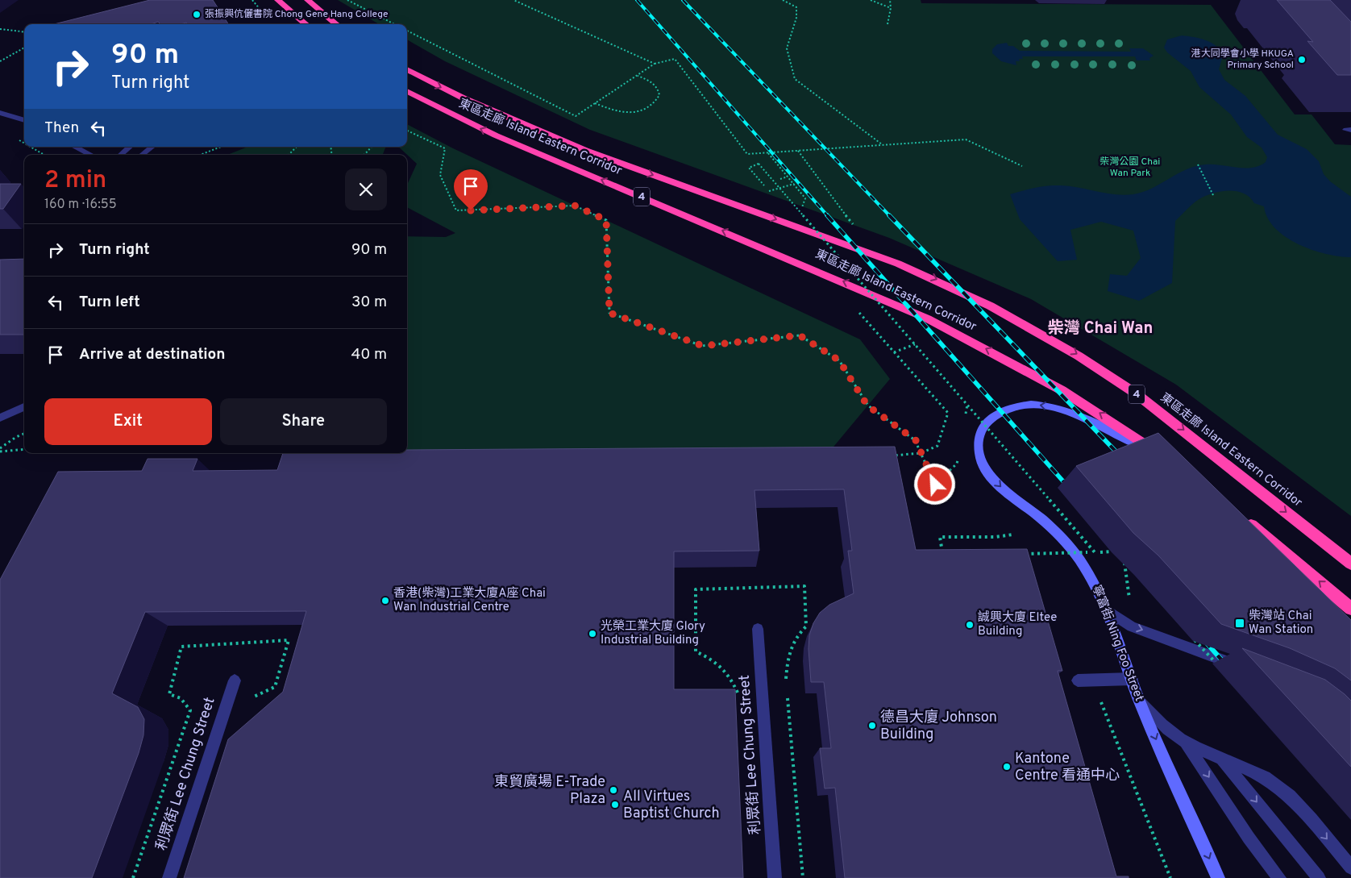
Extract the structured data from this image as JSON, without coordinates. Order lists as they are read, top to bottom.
{
  "streets": {
    "highway": ["東區走廊 Island Eastern Corridor", "4"],
    "street": ["寧富街 Ning Foo Street", "利眾街 Lee Chung Street"]
  },
  "crossings": [
    ["東區走廊 Island Eastern Corridor", "寧富街 Ning Foo Street"]
  ],
  "districts": ["柴灣 Chai Wan"],
  "parks": ["柴灣公園 Chai Wan Park"],
  "places": {
    "other": [
      "張振興伉儷書院 Chong Gene Hang College",
      "港大同學會小學 HKUGA Primary School",
      "香港(柴灣)工業大廈A座 Chai Wan Industrial Centre",
      "誠興大廈 Eltee Building",
      "光榮工業大廈 Glory Industrial Building",
      "德昌大廈 Johnson Building",
      "Kantone Centre 看通中心",
      "東貿廣場 E-Trade Plaza",
      "All Virtues Baptist Church"
    ],
    "transit": ["柴灣站 Chai Wan Station"]
  },
  "page": {
    "turn": ["90 m", "Turn right"],
    "then": "Then",
    "heading": ["2 min", "160 m · 16:55"],
    "list": [
      {
        "name": "Turn right",
        "value": "90 m"
      },
      {
        "name": "Turn left",
        "value": "30 m"
      },
      {
        "name": "Arrive at destination",
        "value": "40 m"
      }
    ],
    "buttons": ["Exit", "Share"]
  }
}
